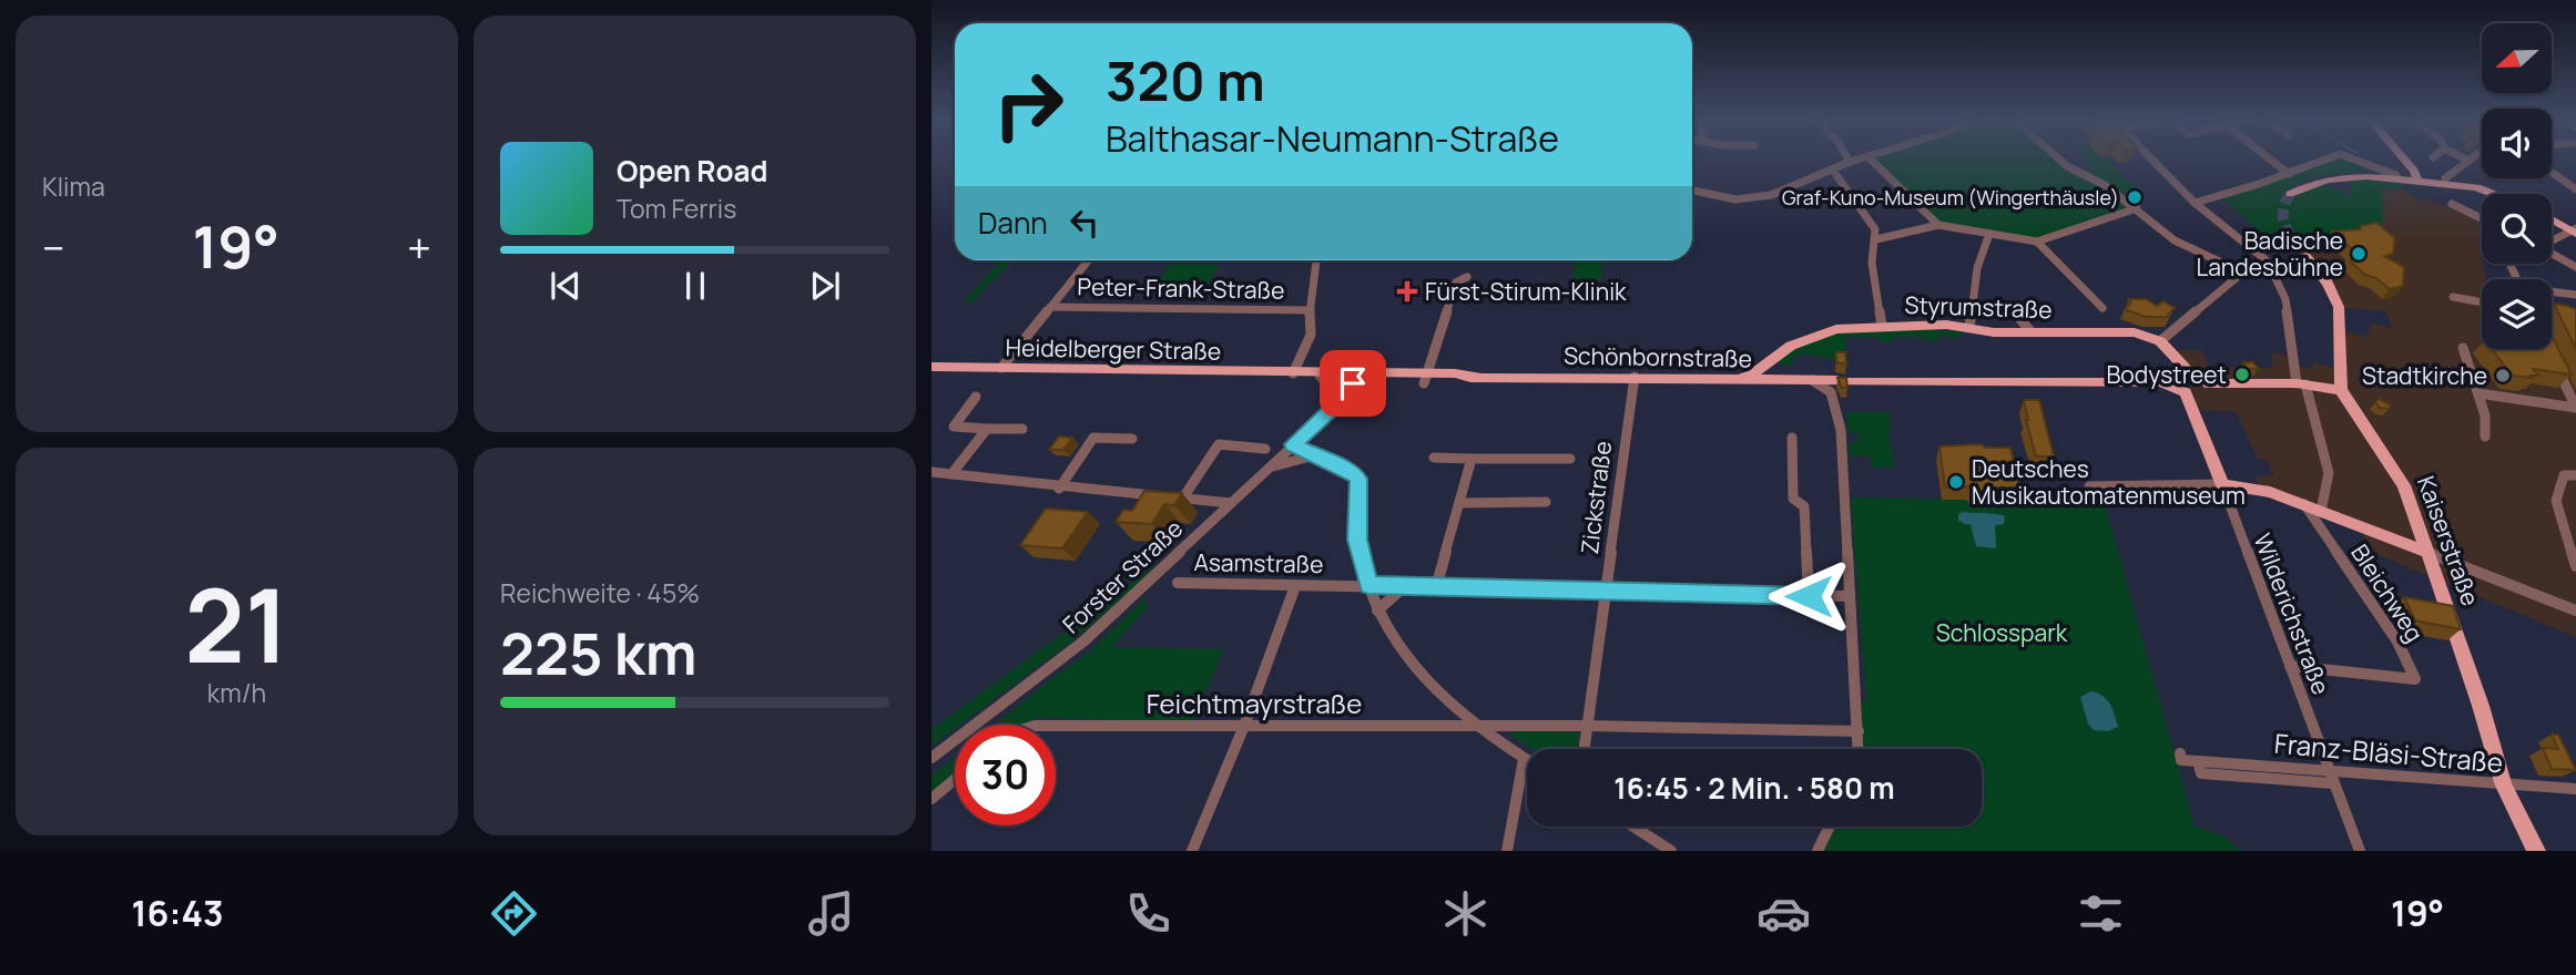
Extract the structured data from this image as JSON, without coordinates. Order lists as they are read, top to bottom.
{
  "streets": {
    "main road": [
      "Styrumstraße",
      "Heidelberger Straße",
      "Schönbornstraße",
      "Kaiserstraße",
      "Wilderichstraße"
    ],
    "street": [
      "Peter-Frank-Straße",
      "Zickstraße",
      "Asamstraße",
      "Forster Straße",
      "Bleichweg",
      "Feichtmayrstraße",
      "Franz-Bläsi-Straße"
    ]
  },
  "crossings": [
    ["Styrumstraße", "Schönbornstraße"],
    ["Heidelberger Straße", "Schönbornstraße"],
    ["Heidelberger Straße", "Forster Straße"],
    ["Schönbornstraße", "Zickstraße"],
    ["Schönbornstraße", "Forster Straße"],
    ["Schönbornstraße", "Wilderichstraße"],
    ["Zickstraße", "Asamstraße"],
    ["Zickstraße", "Feichtmayrstraße"],
    ["Kaiserstraße", "Franz-Bläsi-Straße"],
    ["Bleichweg", "Wilderichstraße"],
    ["Wilderichstraße", "Franz-Bläsi-Straße"]
  ],
  "parks": ["Schlosspark"],
  "places": {
    "other": [
      "Graf-Kuno-Museum (Wingerthäusle)",
      "Badische Landesbühne",
      "Bodystreet",
      "Stadtkirche",
      "Deutsches Musikautomatenmuseum"
    ],
    "health": ["Fürst-Stirum-Klinik"]
  },
  "north": "left",
  "page": {
    "tile": [
      "Klima",
      ["21", "km/h"],
      ["Reichweite · 45%", "225 km"]
    ],
    "turn": ["320 m", "Balthasar-Neumann-Straße"],
    "song": ["Open Road", "Tom Ferris"],
    "then": "Dann",
    "heat": ["−", "19°", "+"],
    "limit": "30",
    "trip": "16:45 · 2 Min. · 580 m",
    "tabs": ["16:43", "19°"]
  }
}
